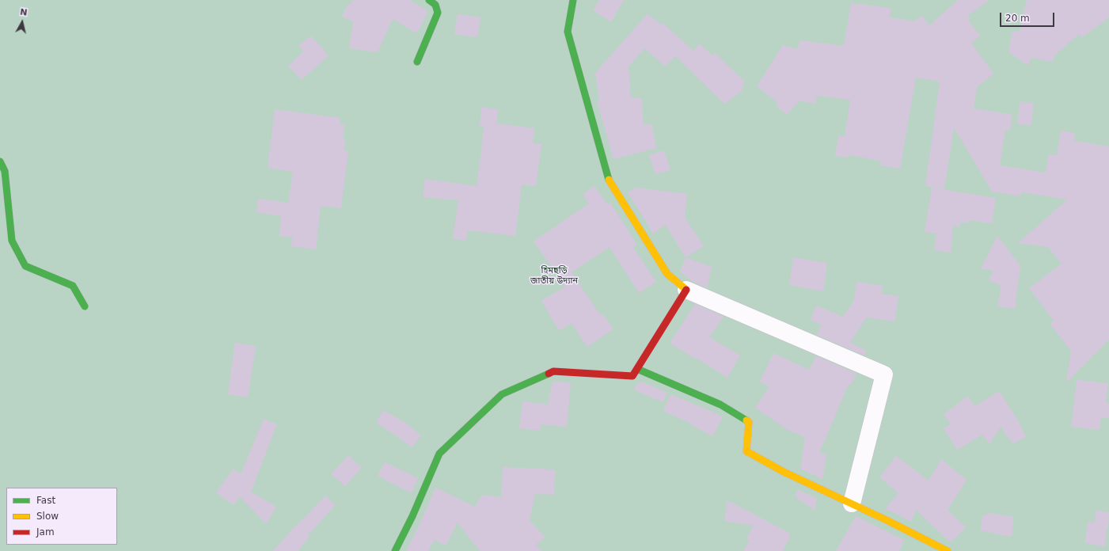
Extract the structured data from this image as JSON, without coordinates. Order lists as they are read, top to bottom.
{
  "parks": ["হিমছড়ি জাতীয় উদ্যান"],
  "legend": ["Fast", "Slow", "Jam"],
  "scale_bar": "20 m",
  "north": "top"
}
